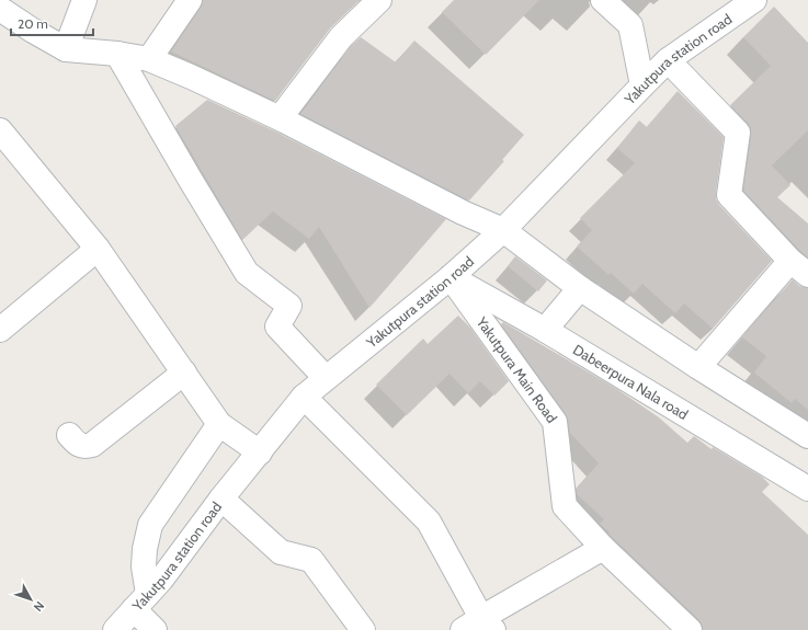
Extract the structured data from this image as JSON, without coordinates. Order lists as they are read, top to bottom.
{
  "streets": {
    "street": ["Yakutpura station road", "Yakutpura Main Road", "Dabeerpura Nala road"]
  },
  "crossings": [
    ["Yakutpura station road", "Yakutpura Main Road"],
    ["Yakutpura station road", "Dabeerpura Nala road"],
    ["Yakutpura Main Road", "Dabeerpura Nala road"]
  ],
  "scale_bar": "20 m",
  "north": "bottom right"
}
